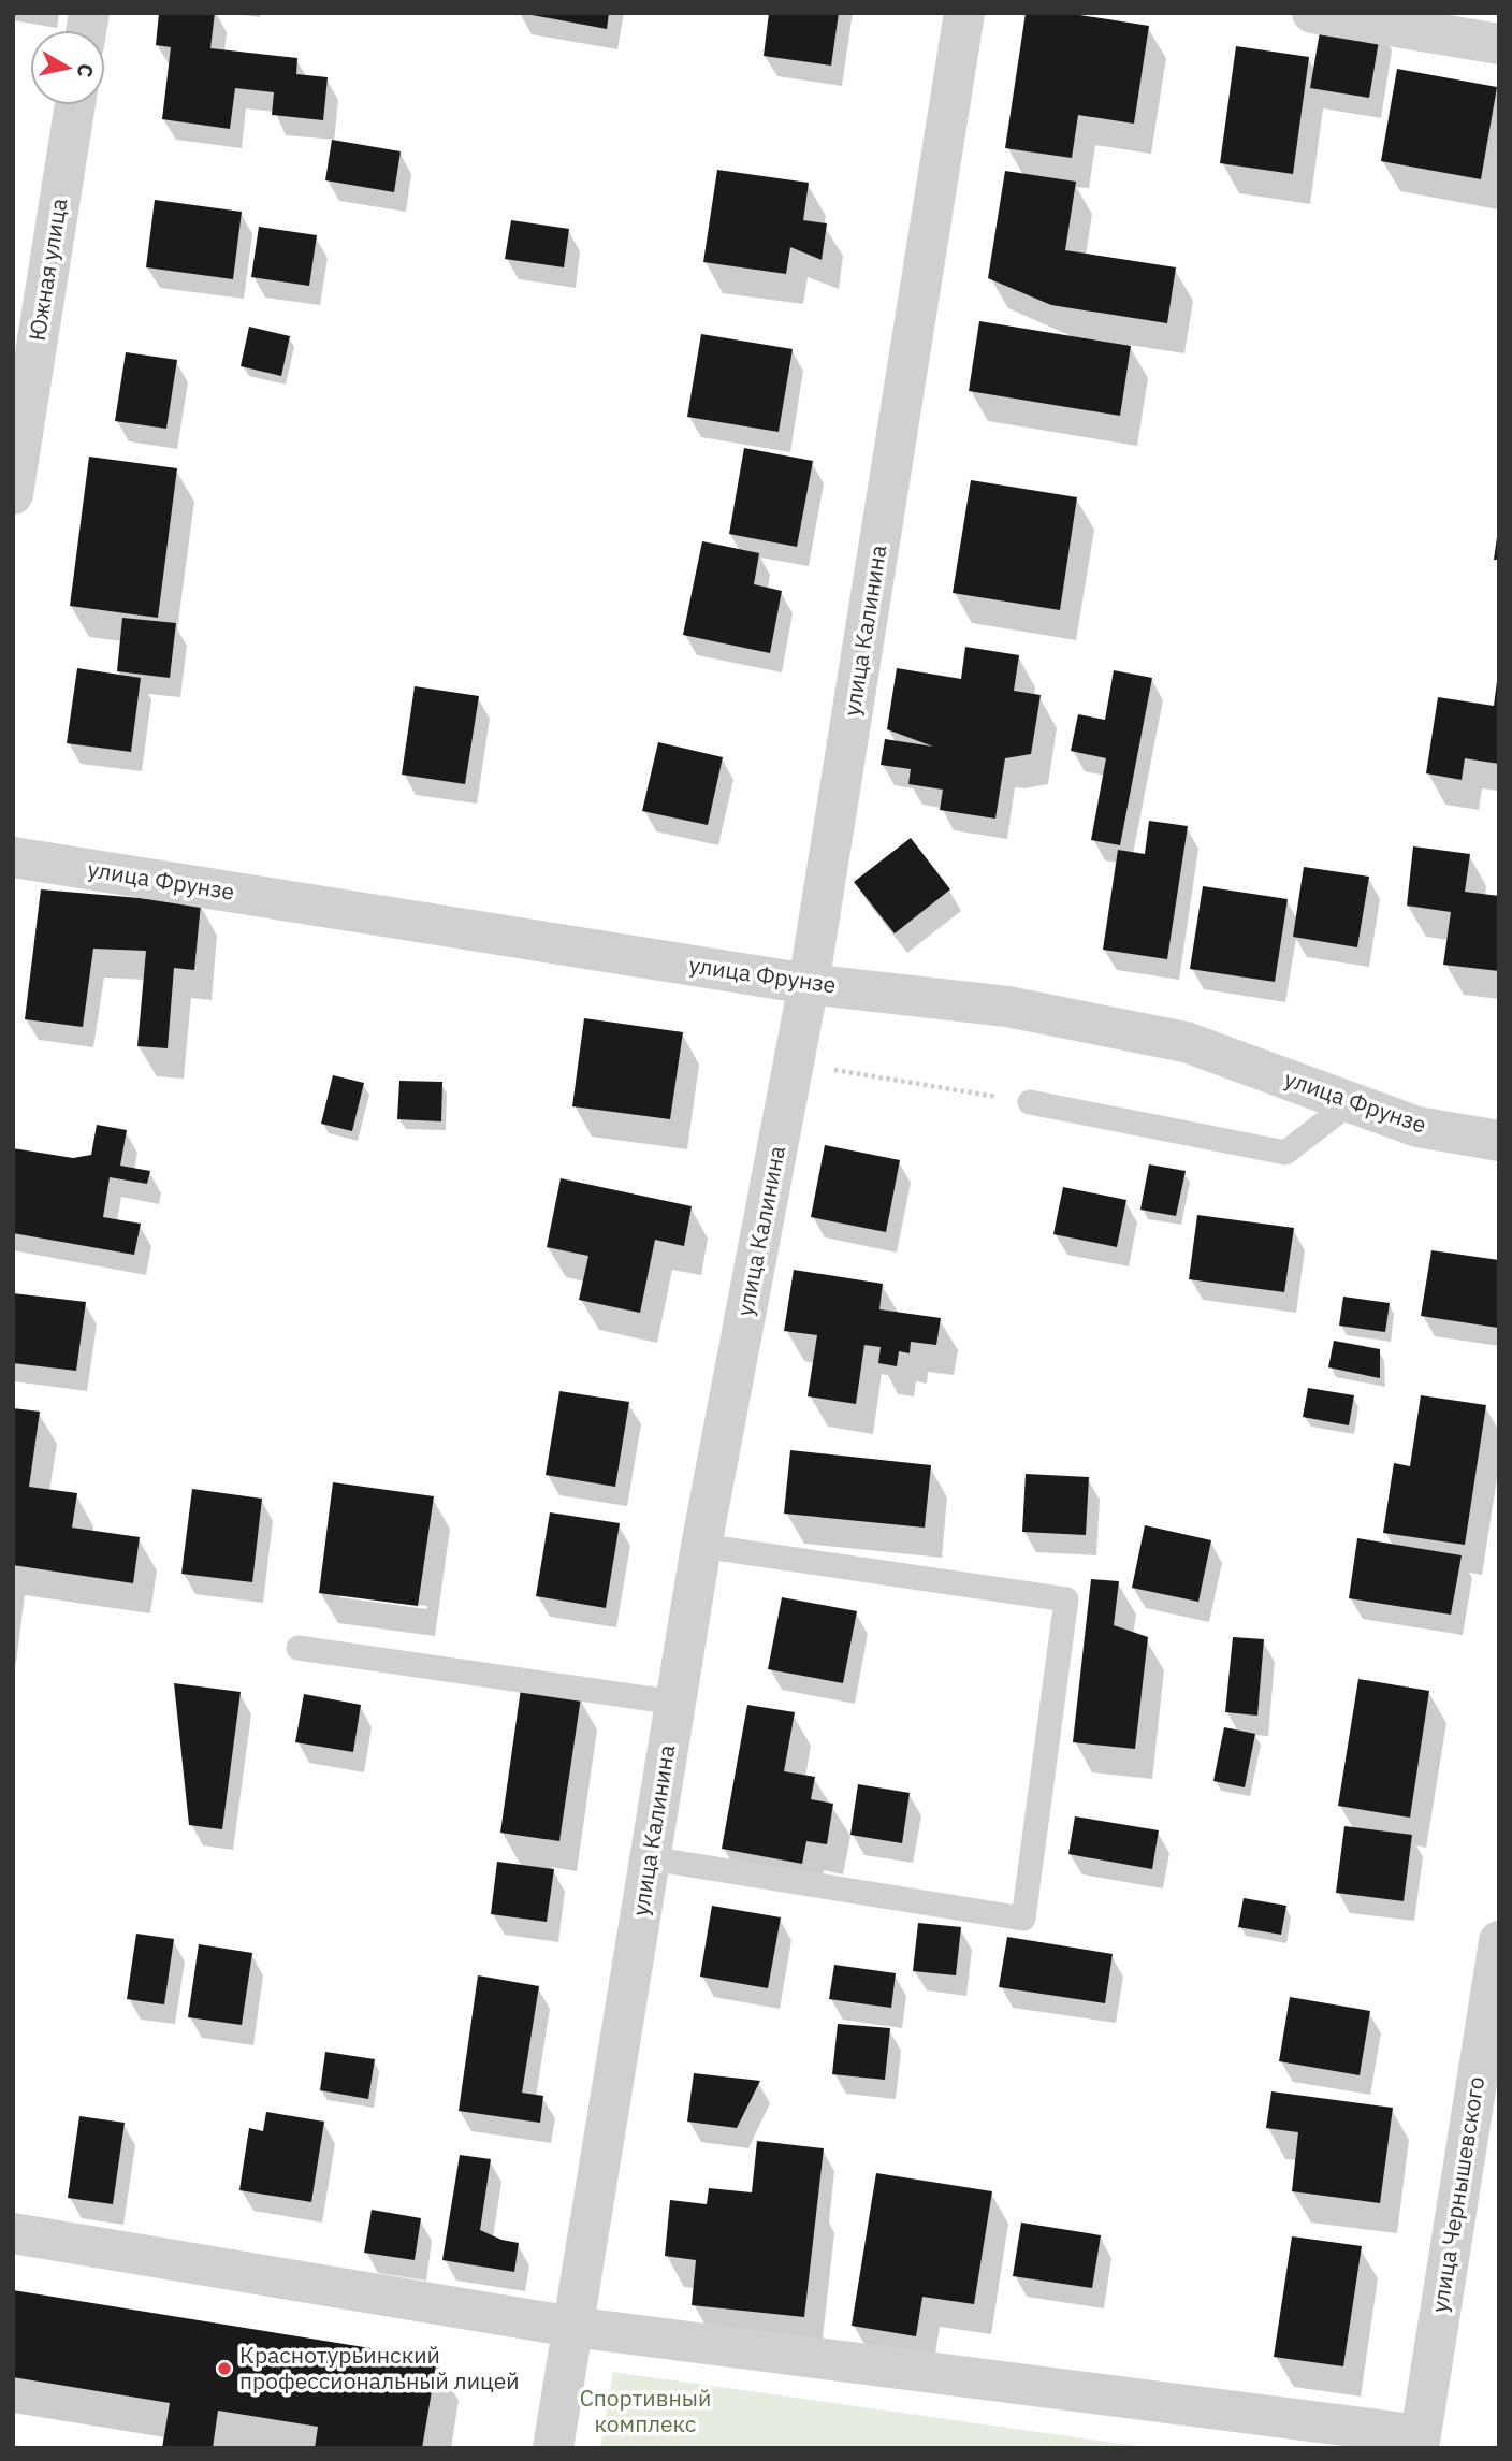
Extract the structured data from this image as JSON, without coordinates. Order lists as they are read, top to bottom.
{
  "streets": {
    "street": [
      "Южная улица",
      "улица Калинина",
      "улица Фрунзе",
      "улица Чернышевского"
    ]
  },
  "crossings": [
    ["улица Калинина", "улица Фрунзе"]
  ],
  "parks": ["Спортивный комплекс"],
  "places": ["Краснотурьинский профессиональный лицей"],
  "north": "right"
}
